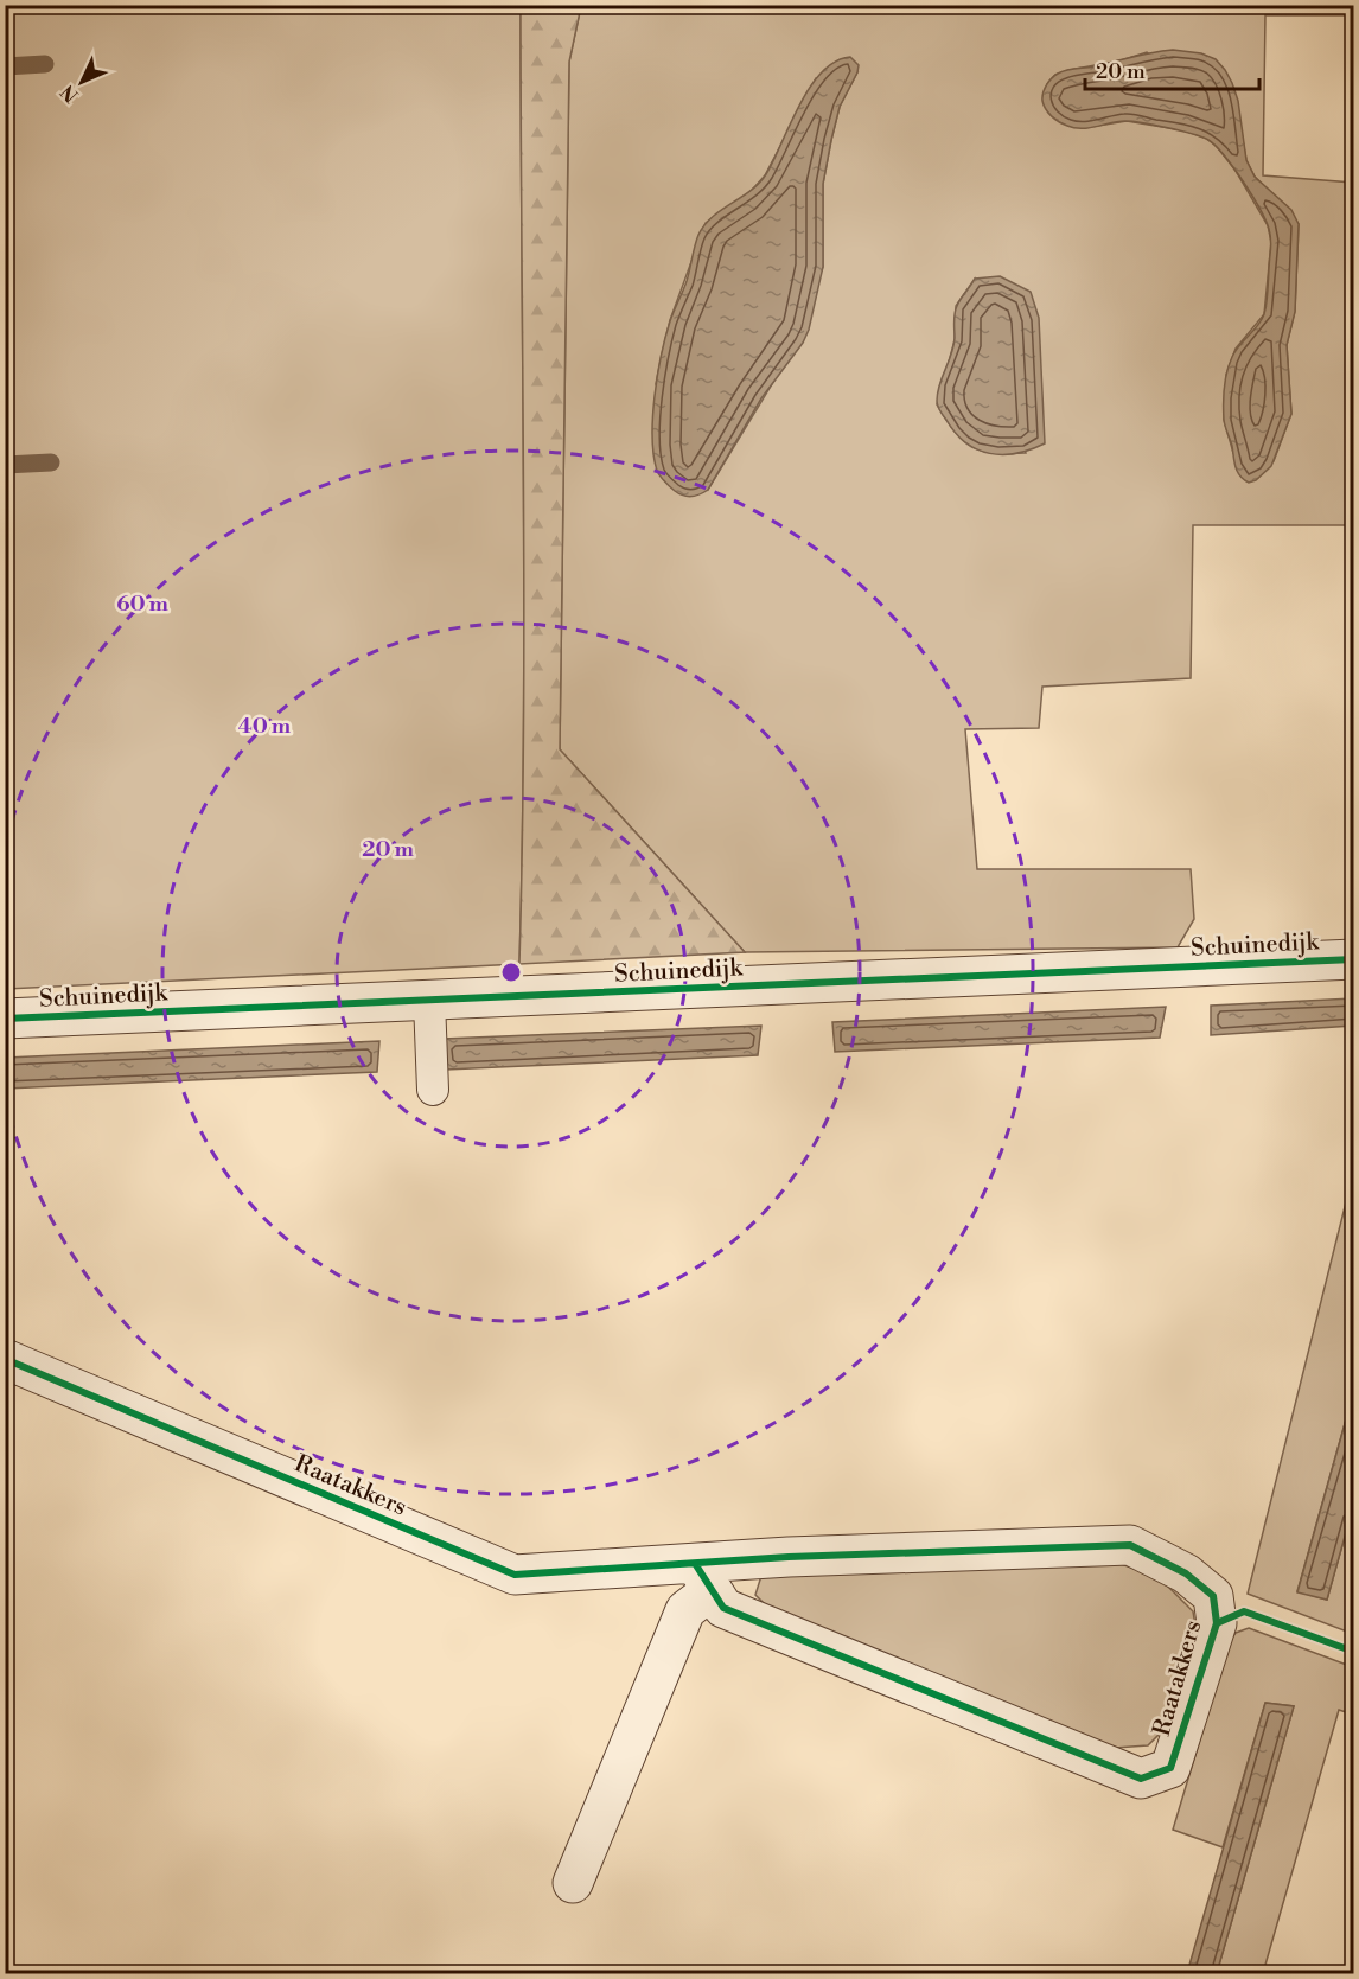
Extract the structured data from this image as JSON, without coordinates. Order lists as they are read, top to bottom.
{
  "streets": {
    "street": ["Schuinedijk", "Raatakkers"]
  },
  "scale_bar": "20 m",
  "north": "bottom left",
  "rings": ["60 m", "40 m", "20 m"]
}
